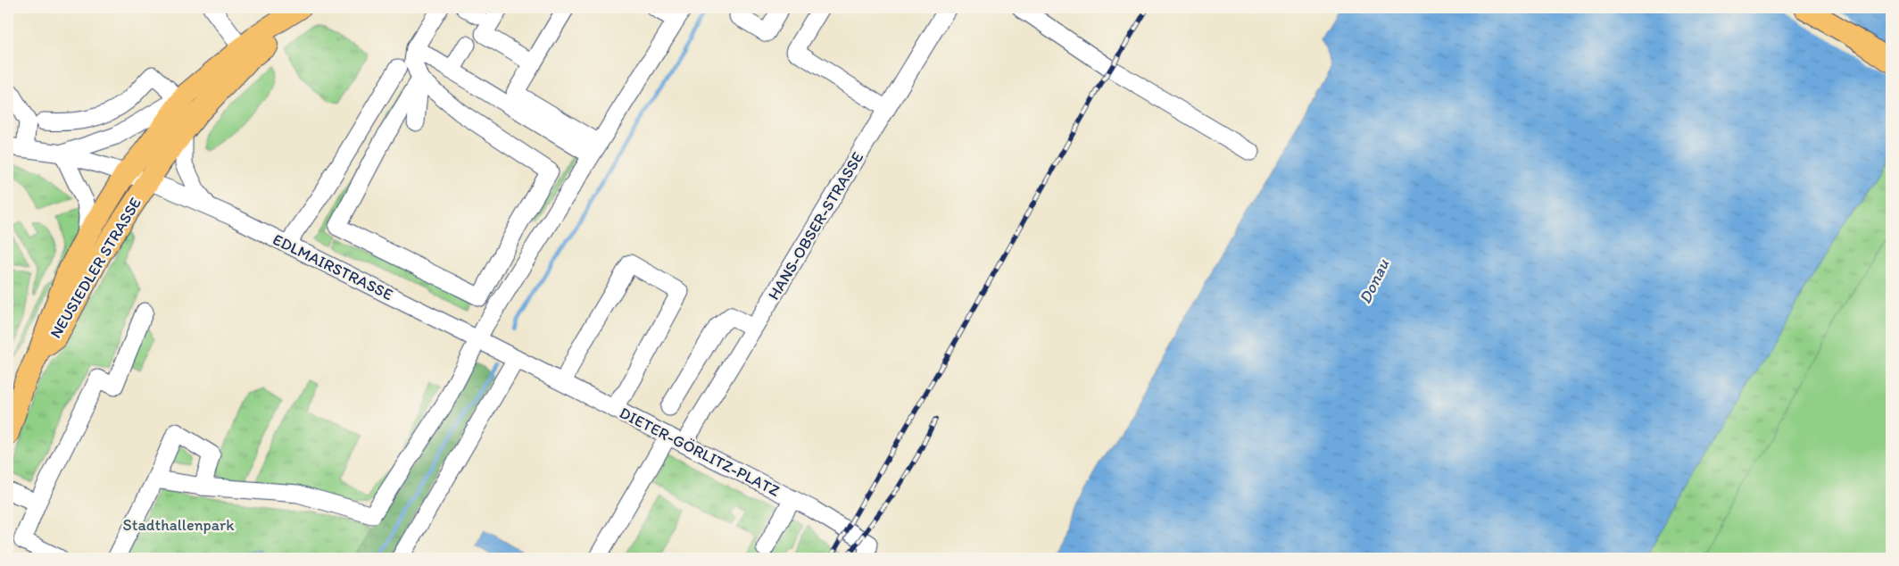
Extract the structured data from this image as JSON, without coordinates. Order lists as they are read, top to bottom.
{
  "streets": {
    "main road": ["NEUSIEDLER STRASSE"],
    "street": ["HANS-OBSER-STRASSE", "EDLMAIRSTRASSE", "DIETER-GÖRLITZ-PLATZ"]
  },
  "crossings": [
    ["HANS-OBSER-STRASSE", "DIETER-GÖRLITZ-PLATZ"],
    ["EDLMAIRSTRASSE", "NEUSIEDLER STRASSE"],
    ["EDLMAIRSTRASSE", "DIETER-GÖRLITZ-PLATZ"]
  ],
  "water": ["Donau"],
  "parks": ["Stadthallenpark"]
}
